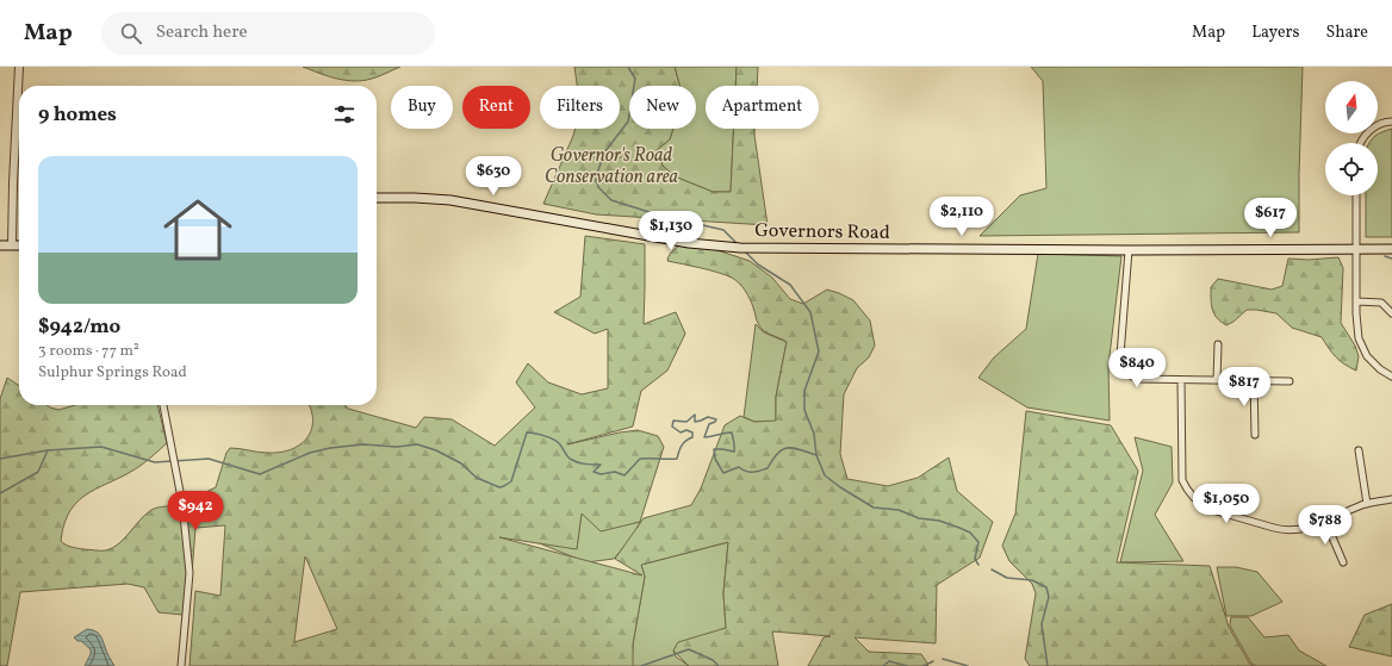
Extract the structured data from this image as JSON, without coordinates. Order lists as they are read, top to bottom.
{
  "streets": {
    "main road": ["Governors Road"]
  },
  "parks": ["Governor's Road Conservation area"],
  "north": "top",
  "page": {
    "header": "Map",
    "search": "Search here",
    "nav": ["Map", "Layers", "Share"],
    "chip": [
      "Buy",
      "Rent",
      "Filters",
      "New",
      "Apartment"
    ],
    "heading": "9 homes",
    "list": [
      {
        "name": "$942/mo",
        "note": "3 rooms · 77 m² · Sulphur Springs Road"
      }
    ],
    "price": [
      "$630",
      "$2,110",
      "$617",
      "$1,130",
      "$840",
      "$817",
      "$1,050",
      "$942",
      "$788"
    ]
  }
}
